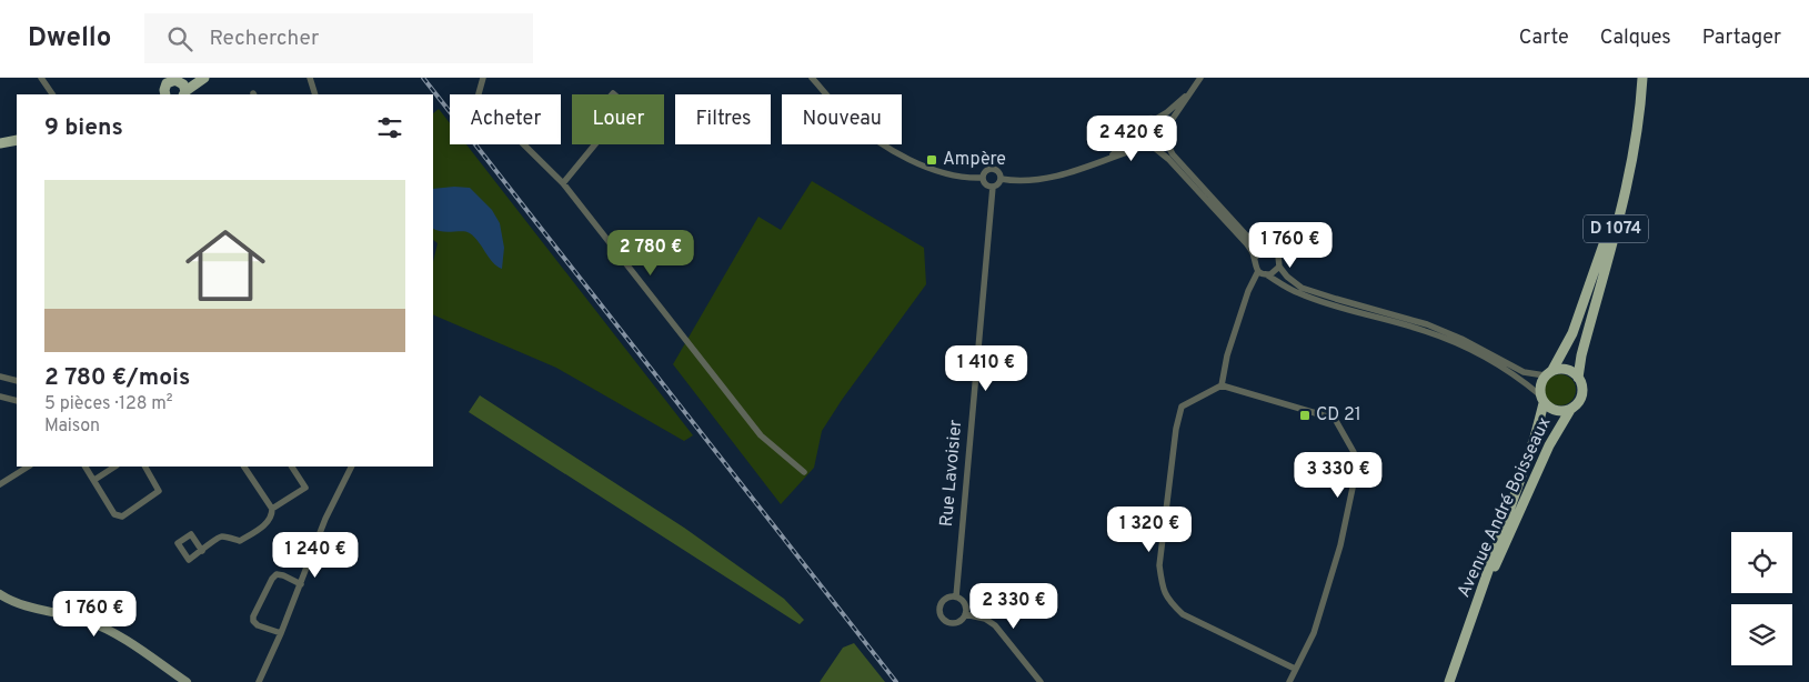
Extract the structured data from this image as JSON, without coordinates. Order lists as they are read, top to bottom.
{
  "streets": {
    "main road": ["D 1074", "Avenue André Boisseaux"],
    "street": ["Rue Lavoisier"]
  },
  "crossings": [
    ["D 1074", "Avenue André Boisseaux"]
  ],
  "places": {
    "transit": ["Ampère", "CD 21"]
  },
  "page": {
    "header": "Dwello",
    "search": "Rechercher",
    "nav": ["Carte", "Calques", "Partager"],
    "chip": [
      "Acheter",
      "Louer",
      "Filtres",
      "Nouveau"
    ],
    "heading": "9 biens",
    "price": [
      "2 420 €",
      "1 760 €",
      "2 780 €",
      "1 410 €",
      "3 330 €",
      "1 320 €",
      "1 240 €",
      "2 330 €",
      "1 760 €"
    ],
    "list": [
      {
        "name": "2 780 €/mois",
        "note": "5 pièces · 128 m² · Maison"
      }
    ]
  }
}
